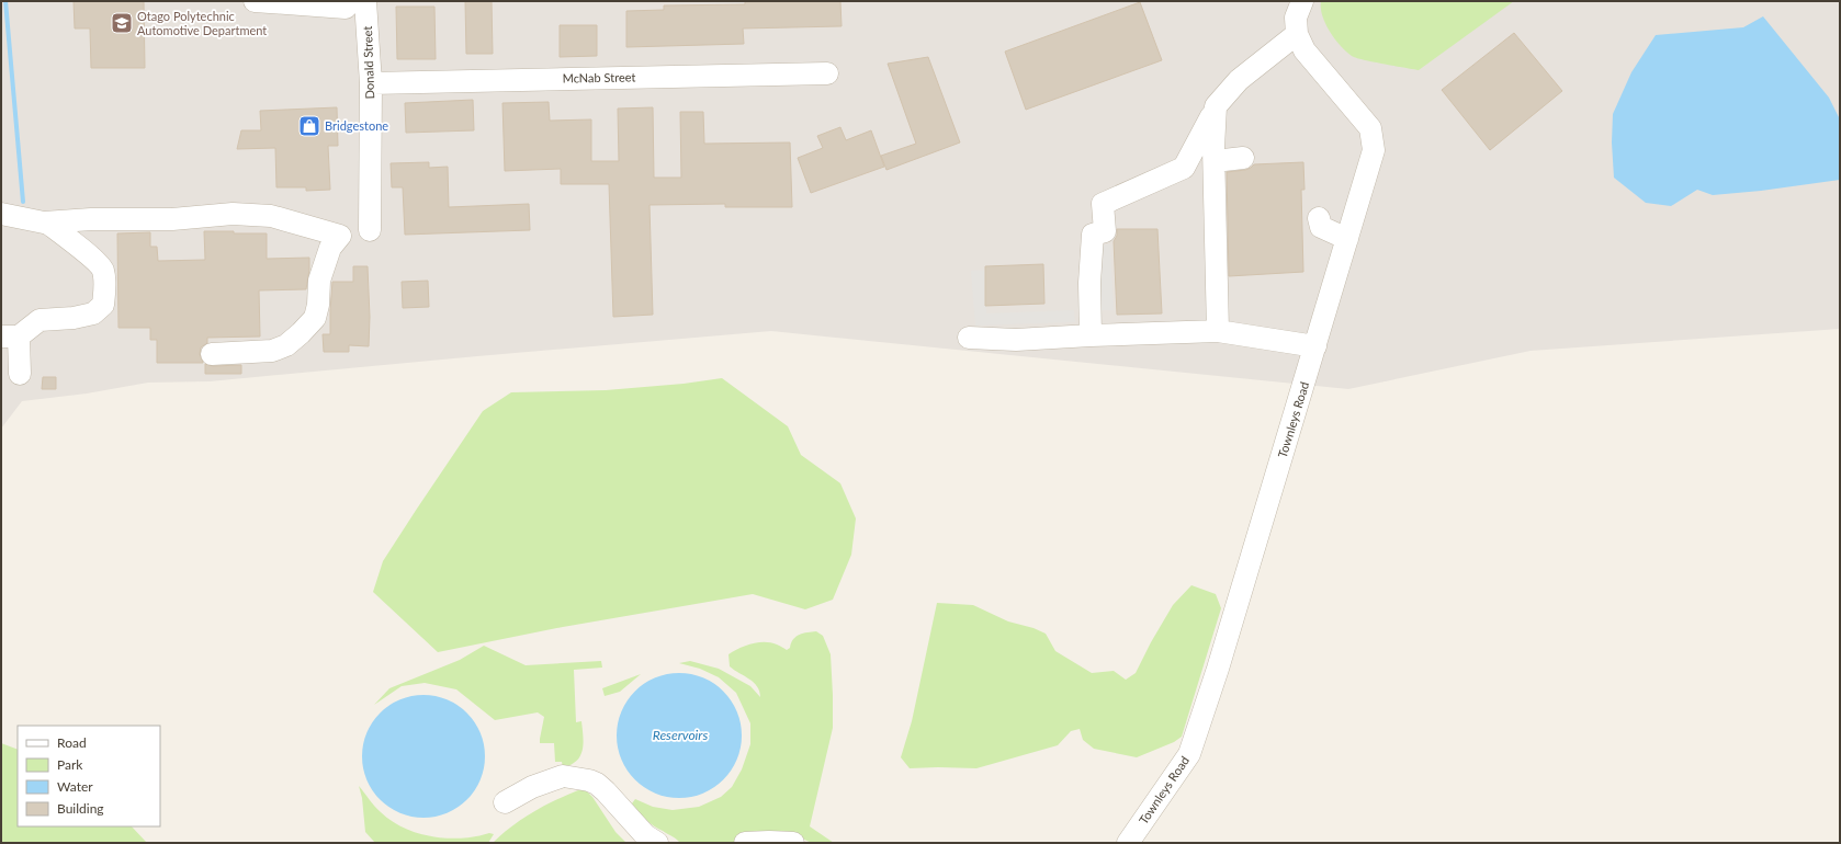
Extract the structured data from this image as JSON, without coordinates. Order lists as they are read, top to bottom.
{
  "streets": {
    "street": ["Donald Street", "McNab Street", "Townleys Road"]
  },
  "crossings": [
    ["Donald Street", "McNab Street"]
  ],
  "water": ["Reservoirs"],
  "places": {
    "school or university": ["Otago Polytechnic Automotive Department"],
    "shop": ["Bridgestone"]
  },
  "legend": [
    "Road",
    "Park",
    "Water",
    "Building"
  ]
}
